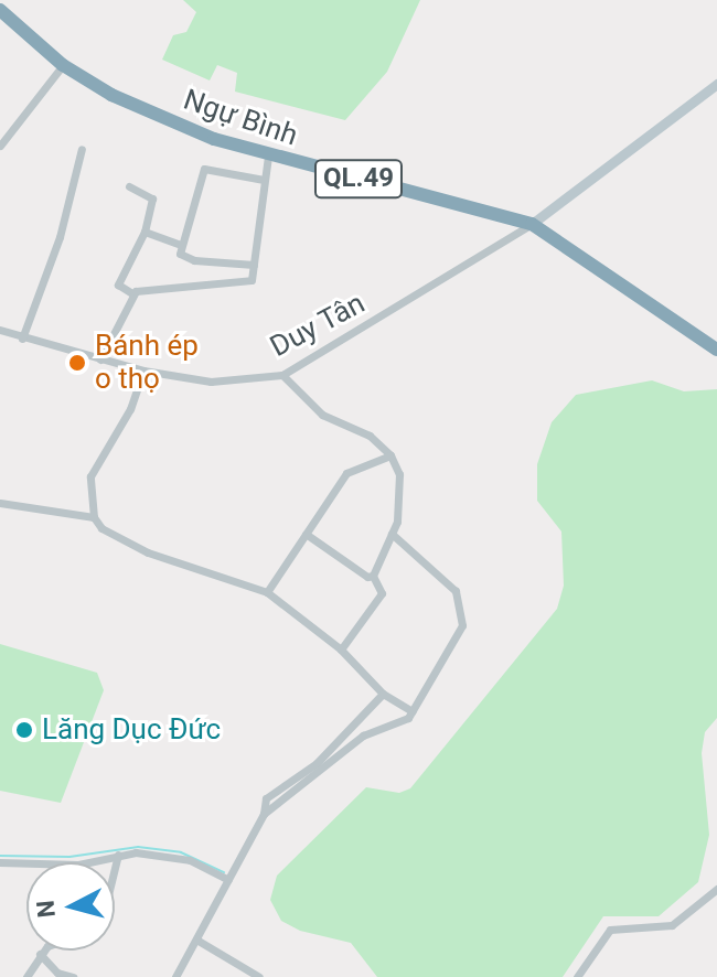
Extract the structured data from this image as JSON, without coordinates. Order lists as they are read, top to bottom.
{
  "streets": {
    "highway": ["Ngự Bình", "QL.49"],
    "street": ["Duy Tân"]
  },
  "crossings": [
    ["Ngự Bình", "Duy Tân"]
  ],
  "places": ["Bánh ép o thọ", "Lăng Dục Đức"],
  "north": "left"
}
